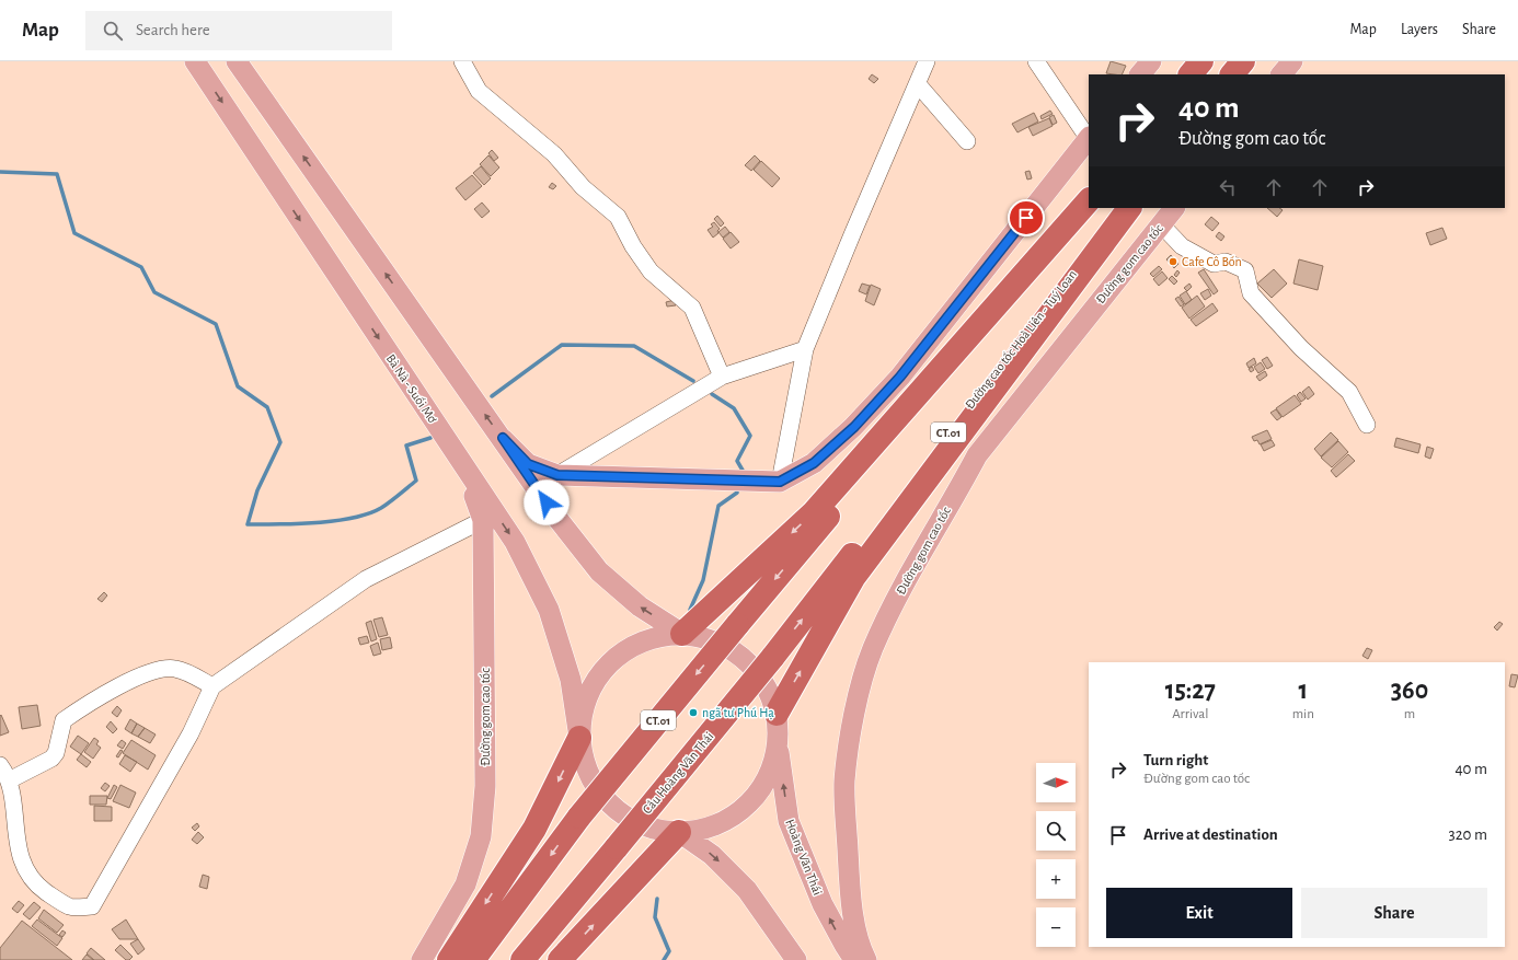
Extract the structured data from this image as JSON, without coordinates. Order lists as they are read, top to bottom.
{
  "streets": {
    "highway": ["Đường cao tốc Hoà Liên - Tuý Loan", "CT.01", "Cầu Hoàng Văn Thái"],
    "main road": ["Đường gom cao tốc", "Bà Nà - Suối Mơ", "Hoàng Văn Thái"]
  },
  "crossings": [
    ["Đường gom cao tốc", "Bà Nà - Suối Mơ"],
    ["Đường cao tốc Hoà Liên - Tuý Loan", "Cầu Hoàng Văn Thái"],
    ["Bà Nà - Suối Mơ", "Hoàng Văn Thái"]
  ],
  "places": ["Cafe Cô Bốn", "ngã tư Phú Hạ"],
  "north": "right",
  "page": {
    "header": "Map",
    "search": "Search here",
    "nav": ["Map", "Layers", "Share"],
    "turn": ["40 m", "Đường gom cao tốc"],
    "eta": [
      "15:27",
      "Arrival",
      "1",
      "min",
      "360",
      "m"
    ],
    "list": [
      {
        "name": "Turn right",
        "note": "Đường gom cao tốc",
        "value": "40 m"
      },
      {
        "name": "Arrive at destination",
        "value": "320 m"
      }
    ],
    "map_buttons": ["+", "−"],
    "buttons": ["Exit", "Share"]
  }
}
